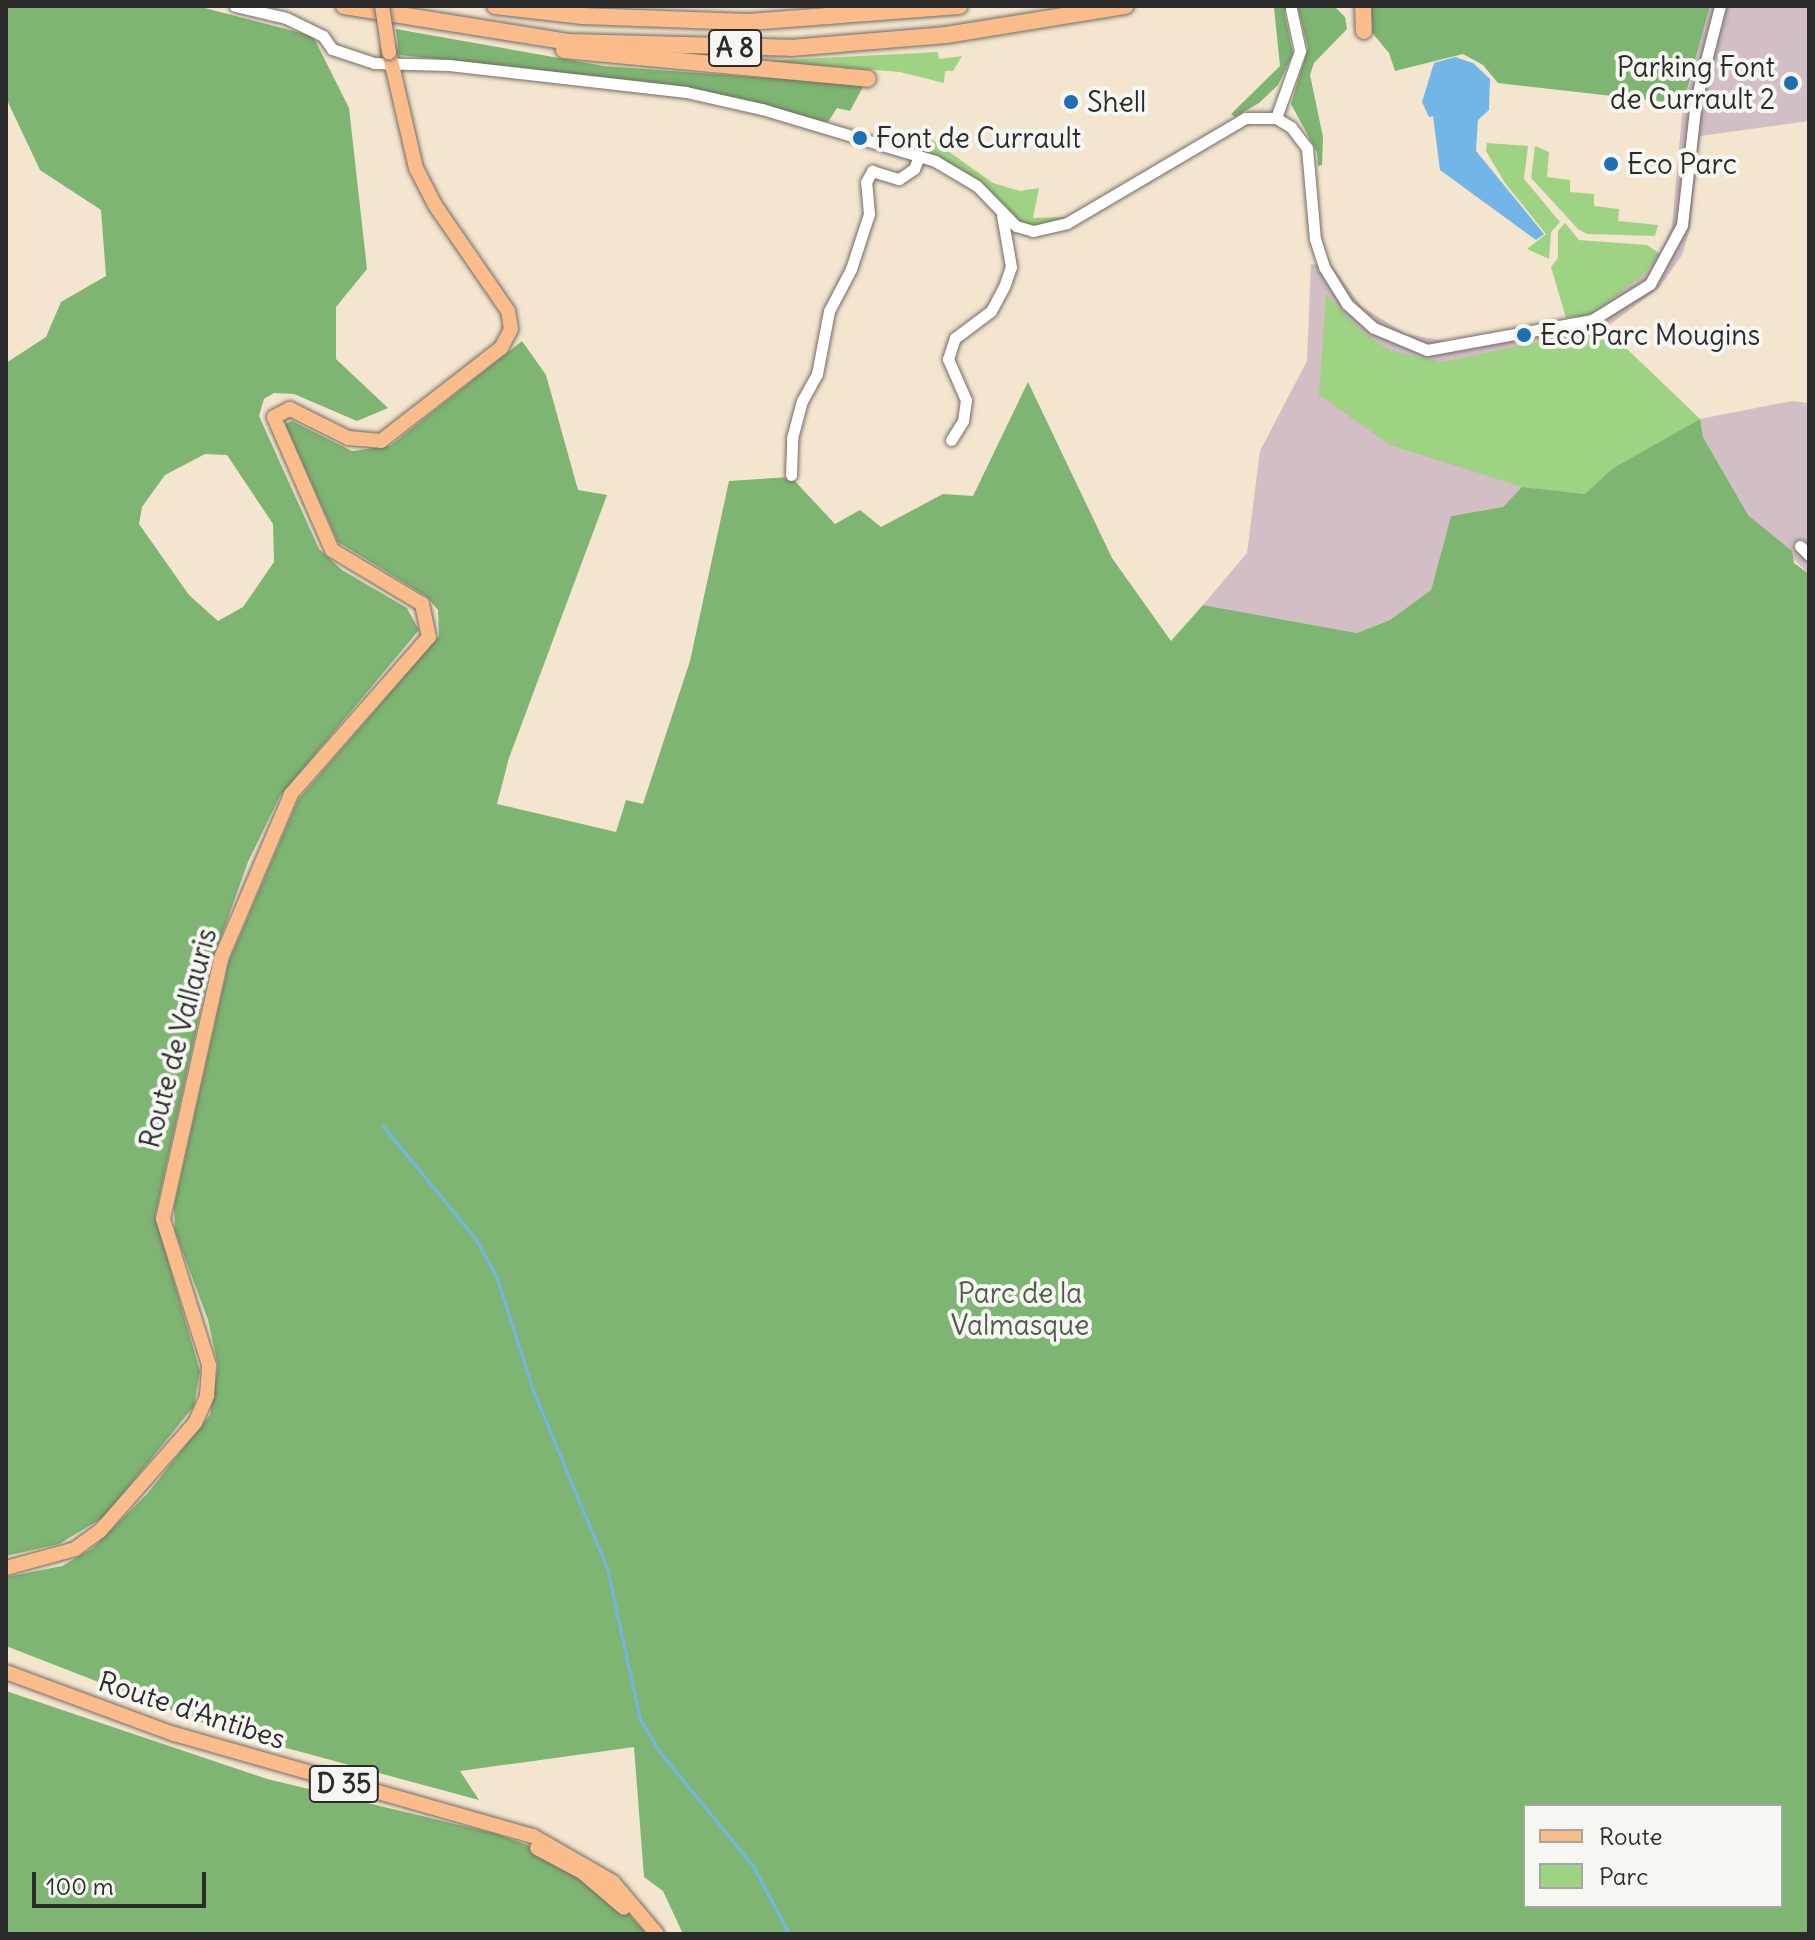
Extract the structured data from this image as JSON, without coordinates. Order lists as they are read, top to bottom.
{
  "streets": {
    "highway": ["A 8"],
    "main road": ["Route de Vallauris", "Route d'Antibes", "D 35"]
  },
  "parks": ["Parc de la Valmasque"],
  "places": [
    "Parking Font de Currault 2",
    "Shell",
    "Font de Currault",
    "Eco Parc",
    "Eco'Parc Mougins"
  ],
  "legend": ["Route", "Parc"],
  "scale_bar": "100 m"
}
